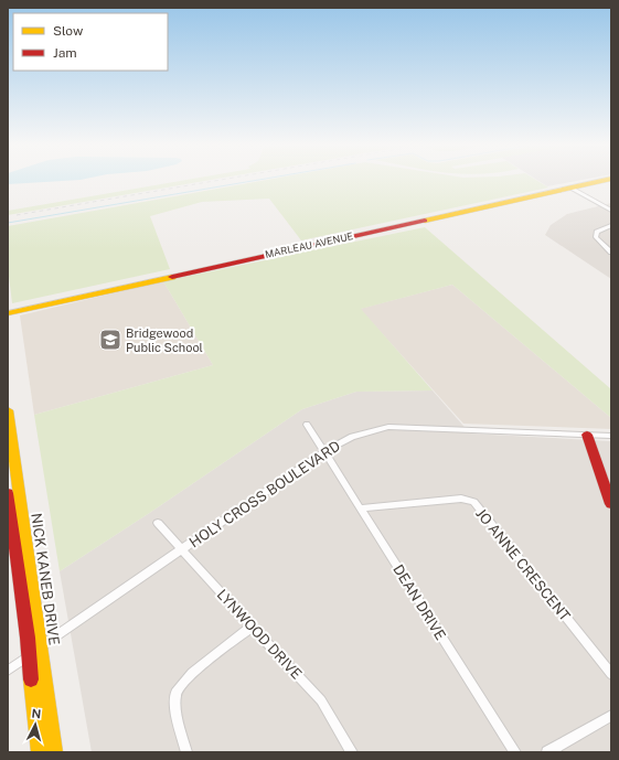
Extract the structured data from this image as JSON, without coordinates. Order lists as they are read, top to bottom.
{
  "streets": {
    "main road": ["MARLEAU AVENUE", "NICK KANEB DRIVE"],
    "street": [
      "HOLY CROSS BOULEVARD",
      "JO ANNE CRESCENT",
      "DEAN DRIVE",
      "LYNWOOD DRIVE"
    ]
  },
  "crossings": [
    ["HOLY CROSS BOULEVARD", "NICK KANEB DRIVE"],
    ["HOLY CROSS BOULEVARD", "DEAN DRIVE"],
    ["HOLY CROSS BOULEVARD", "LYNWOOD DRIVE"],
    ["JO ANNE CRESCENT", "DEAN DRIVE"]
  ],
  "places": {
    "school or university": ["Bridgewood Public School"]
  },
  "legend": ["Slow", "Jam"],
  "north": "top"
}
